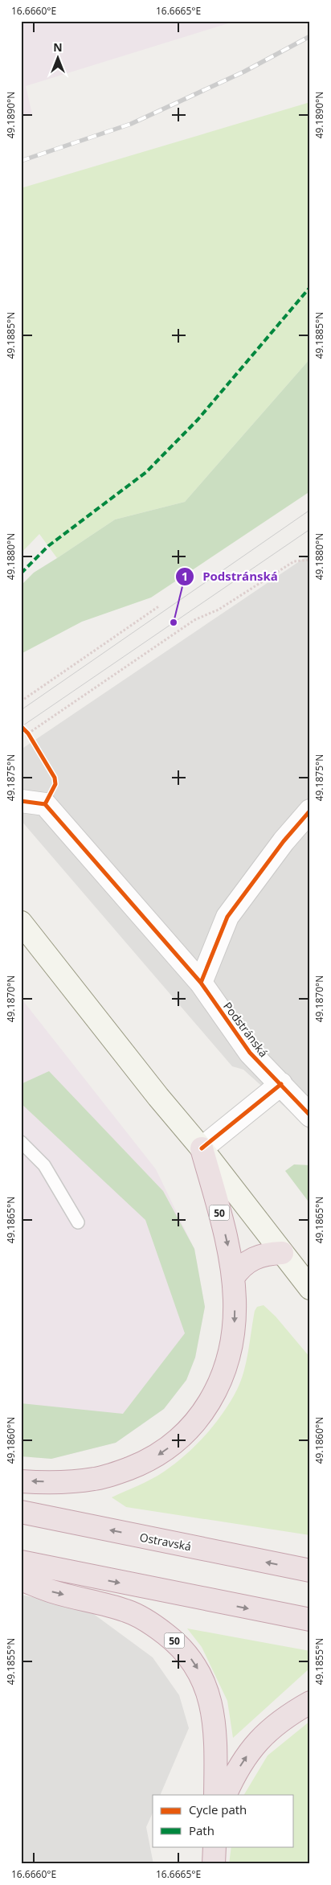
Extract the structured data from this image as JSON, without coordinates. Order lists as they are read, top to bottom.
{
  "streets": {
    "highway": ["50", "Ostravská"],
    "street": ["Podstránská"]
  },
  "places": ["Podstránská"],
  "legend": ["Cycle path", "Path"],
  "north": "top",
  "coordinates": [
    "16.6660°E",
    "16.6665°E",
    "49.1890°N",
    "49.1885°N",
    "49.1880°N",
    "49.1875°N",
    "49.1870°N",
    "49.1865°N",
    "49.1860°N",
    "49.1855°N"
  ]
}
